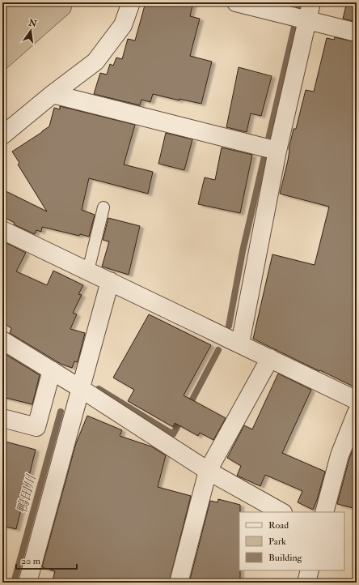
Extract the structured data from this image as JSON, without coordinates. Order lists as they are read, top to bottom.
{
  "water": ["鴨田川"],
  "legend": ["Road", "Park", "Building"],
  "scale_bar": "20 m",
  "north": "top"
}
